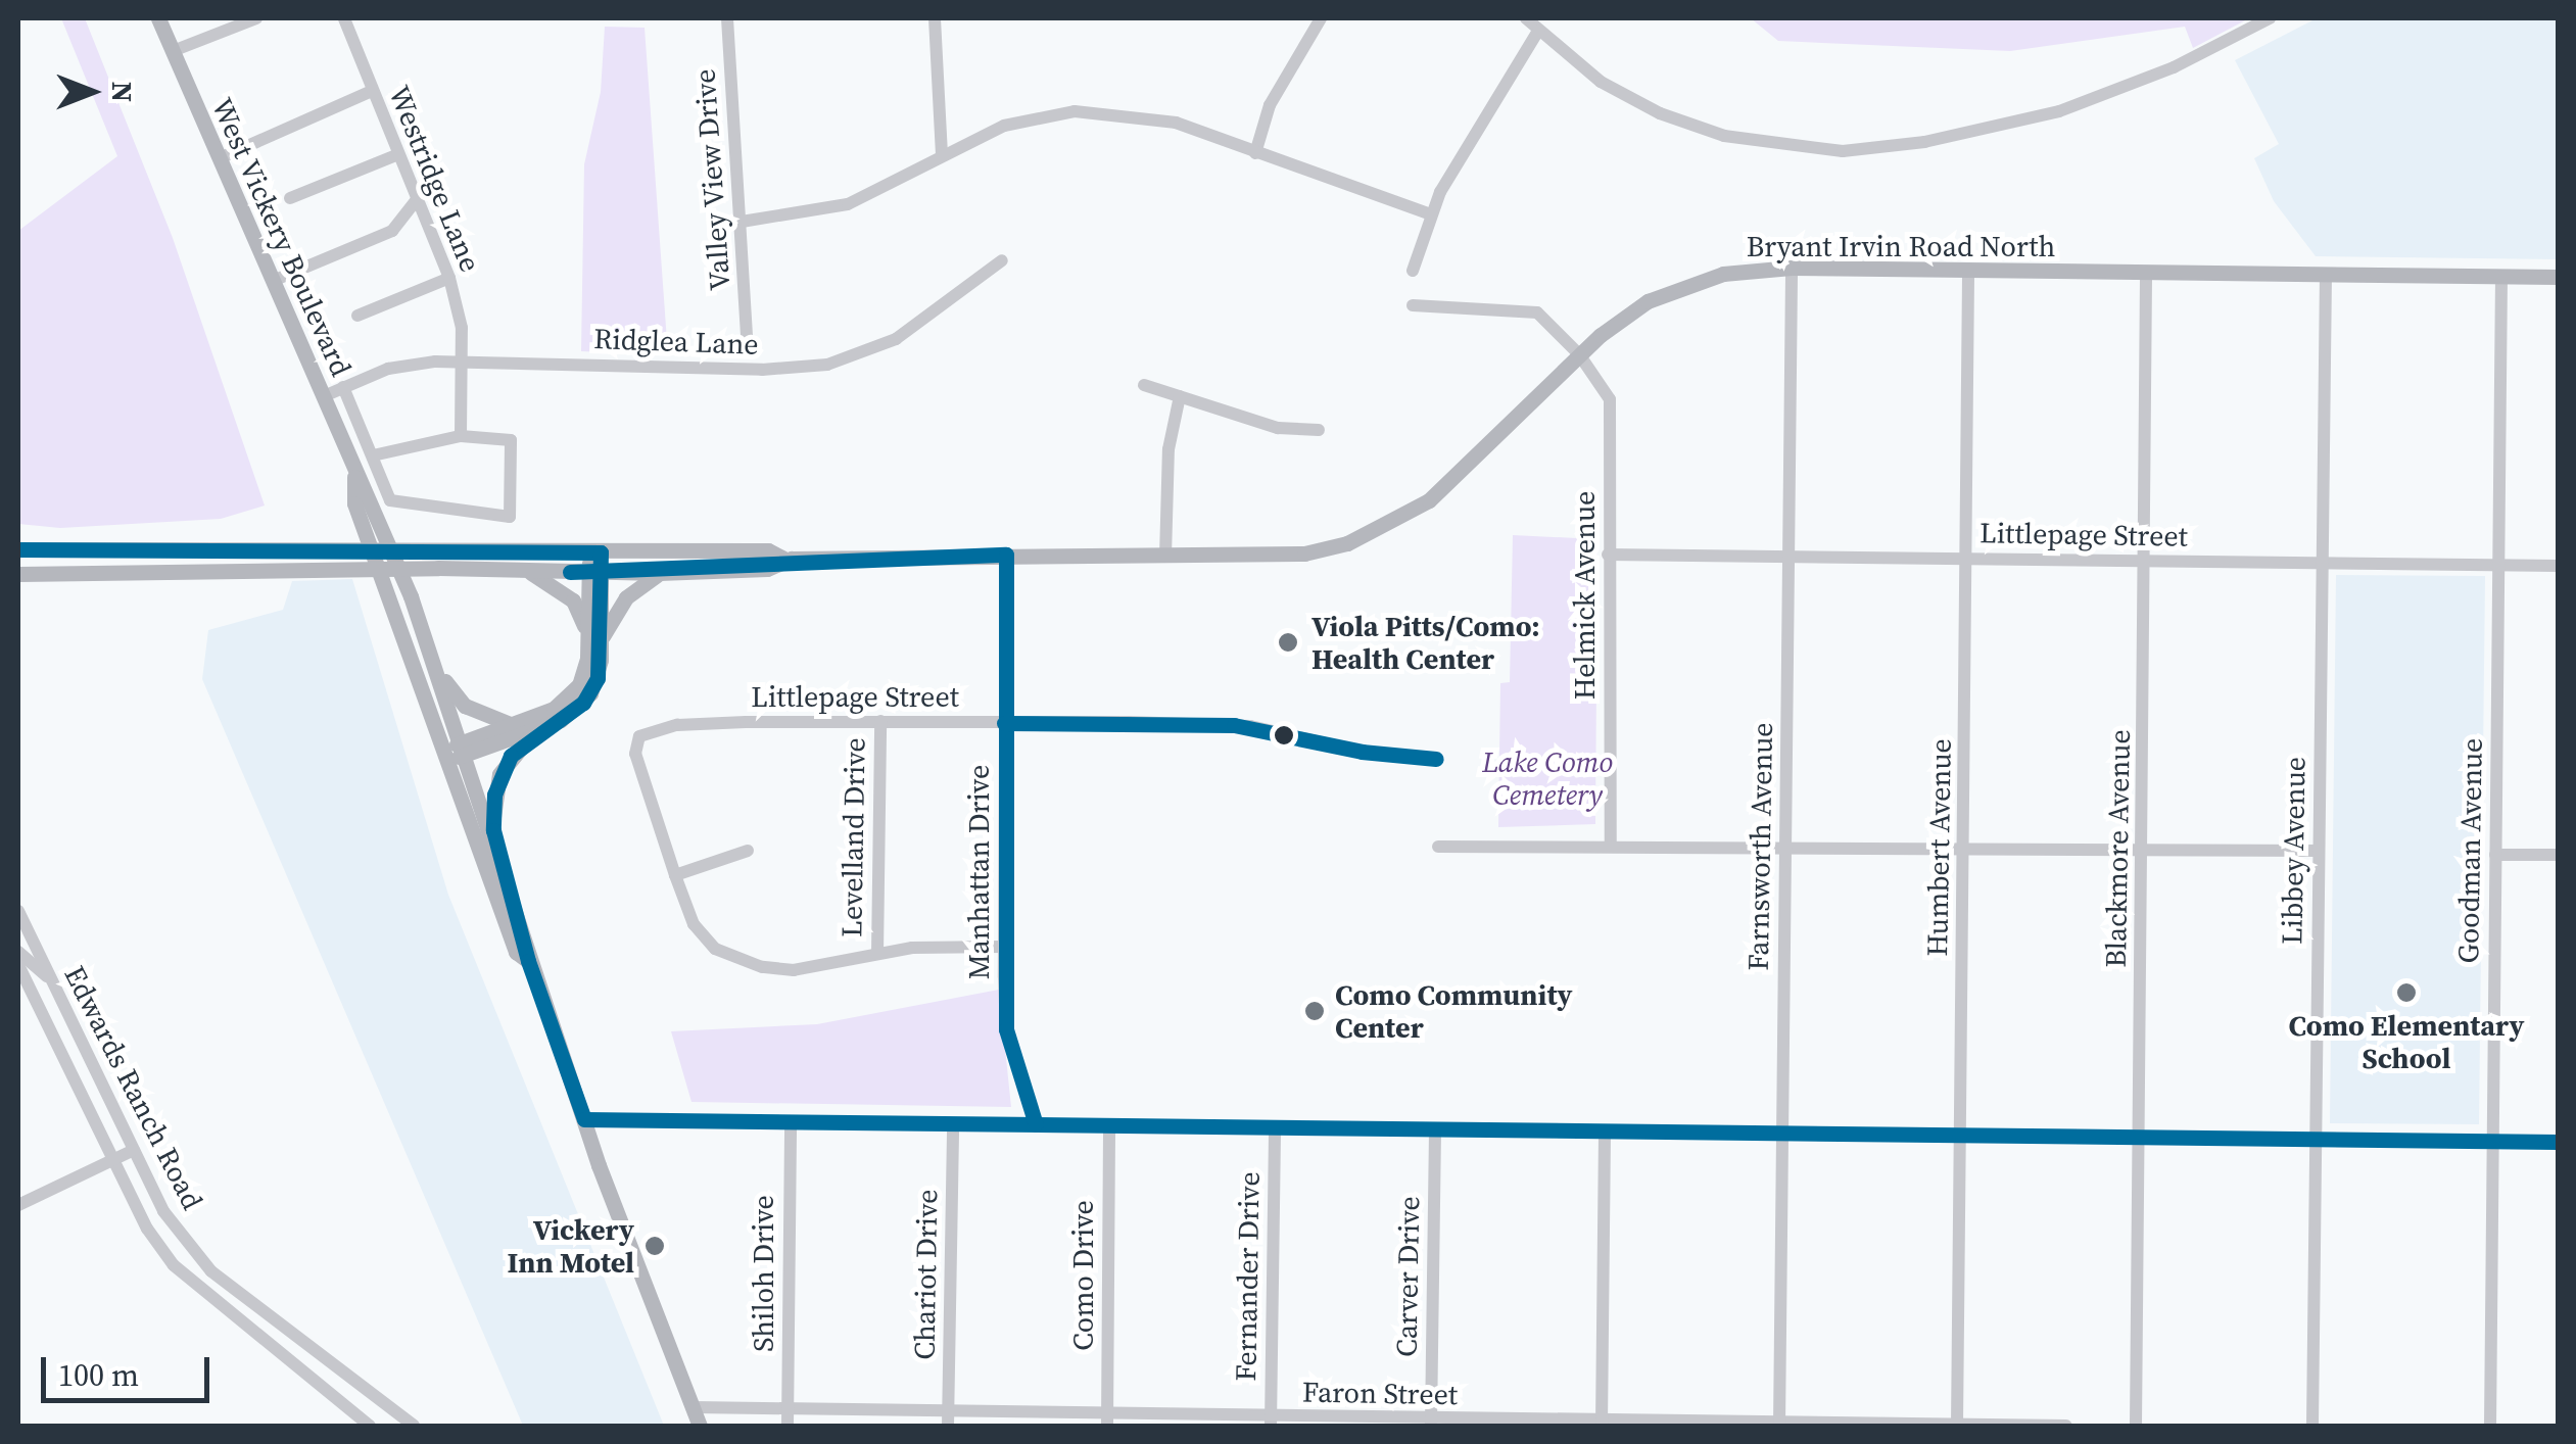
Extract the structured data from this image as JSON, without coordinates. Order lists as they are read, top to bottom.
{
  "streets": {
    "main road": ["West Vickery Boulevard", "Bryant Irvin Road North"],
    "street": [
      "Westridge Lane",
      "Valley View Drive",
      "Ridglea Lane",
      "Littlepage Street",
      "Helmick Avenue",
      "Levelland Drive",
      "Farnsworth Avenue",
      "Humbert Avenue",
      "Blackmore Avenue",
      "Libbey Avenue",
      "Goodman Avenue",
      "Manhattan Drive",
      "Edwards Ranch Road",
      "Shiloh Drive",
      "Chariot Drive",
      "Como Drive",
      "Fernander Drive",
      "Carver Drive",
      "Faron Street"
    ]
  },
  "crossings": [
    ["Westridge Lane", "Ridglea Lane"],
    ["West Vickery Boulevard", "Ridglea Lane"],
    ["West Vickery Boulevard", "Faron Street"],
    ["Bryant Irvin Road North", "Helmick Avenue"],
    ["Bryant Irvin Road North", "Farnsworth Avenue"],
    ["Bryant Irvin Road North", "Humbert Avenue"],
    ["Bryant Irvin Road North", "Blackmore Avenue"],
    ["Bryant Irvin Road North", "Libbey Avenue"],
    ["Bryant Irvin Road North", "Goodman Avenue"],
    ["Bryant Irvin Road North", "Manhattan Drive"],
    ["Littlepage Street", "Helmick Avenue"],
    ["Littlepage Street", "Levelland Drive"],
    ["Littlepage Street", "Farnsworth Avenue"],
    ["Littlepage Street", "Humbert Avenue"],
    ["Littlepage Street", "Blackmore Avenue"],
    ["Littlepage Street", "Libbey Avenue"],
    ["Littlepage Street", "Goodman Avenue"],
    ["Littlepage Street", "Manhattan Drive"],
    ["Farnsworth Avenue", "Faron Street"],
    ["Humbert Avenue", "Faron Street"],
    ["Shiloh Drive", "Faron Street"],
    ["Chariot Drive", "Faron Street"],
    ["Como Drive", "Faron Street"],
    ["Fernander Drive", "Faron Street"],
    ["Carver Drive", "Faron Street"]
  ],
  "parks": ["Lake Como Cemetery"],
  "places": [
    "Viola Pitts/Como: Health Center",
    "Como Elementary School",
    "Como Community Center",
    "Vickery Inn Motel"
  ],
  "scale_bar": "100 m",
  "north": "right"
}
